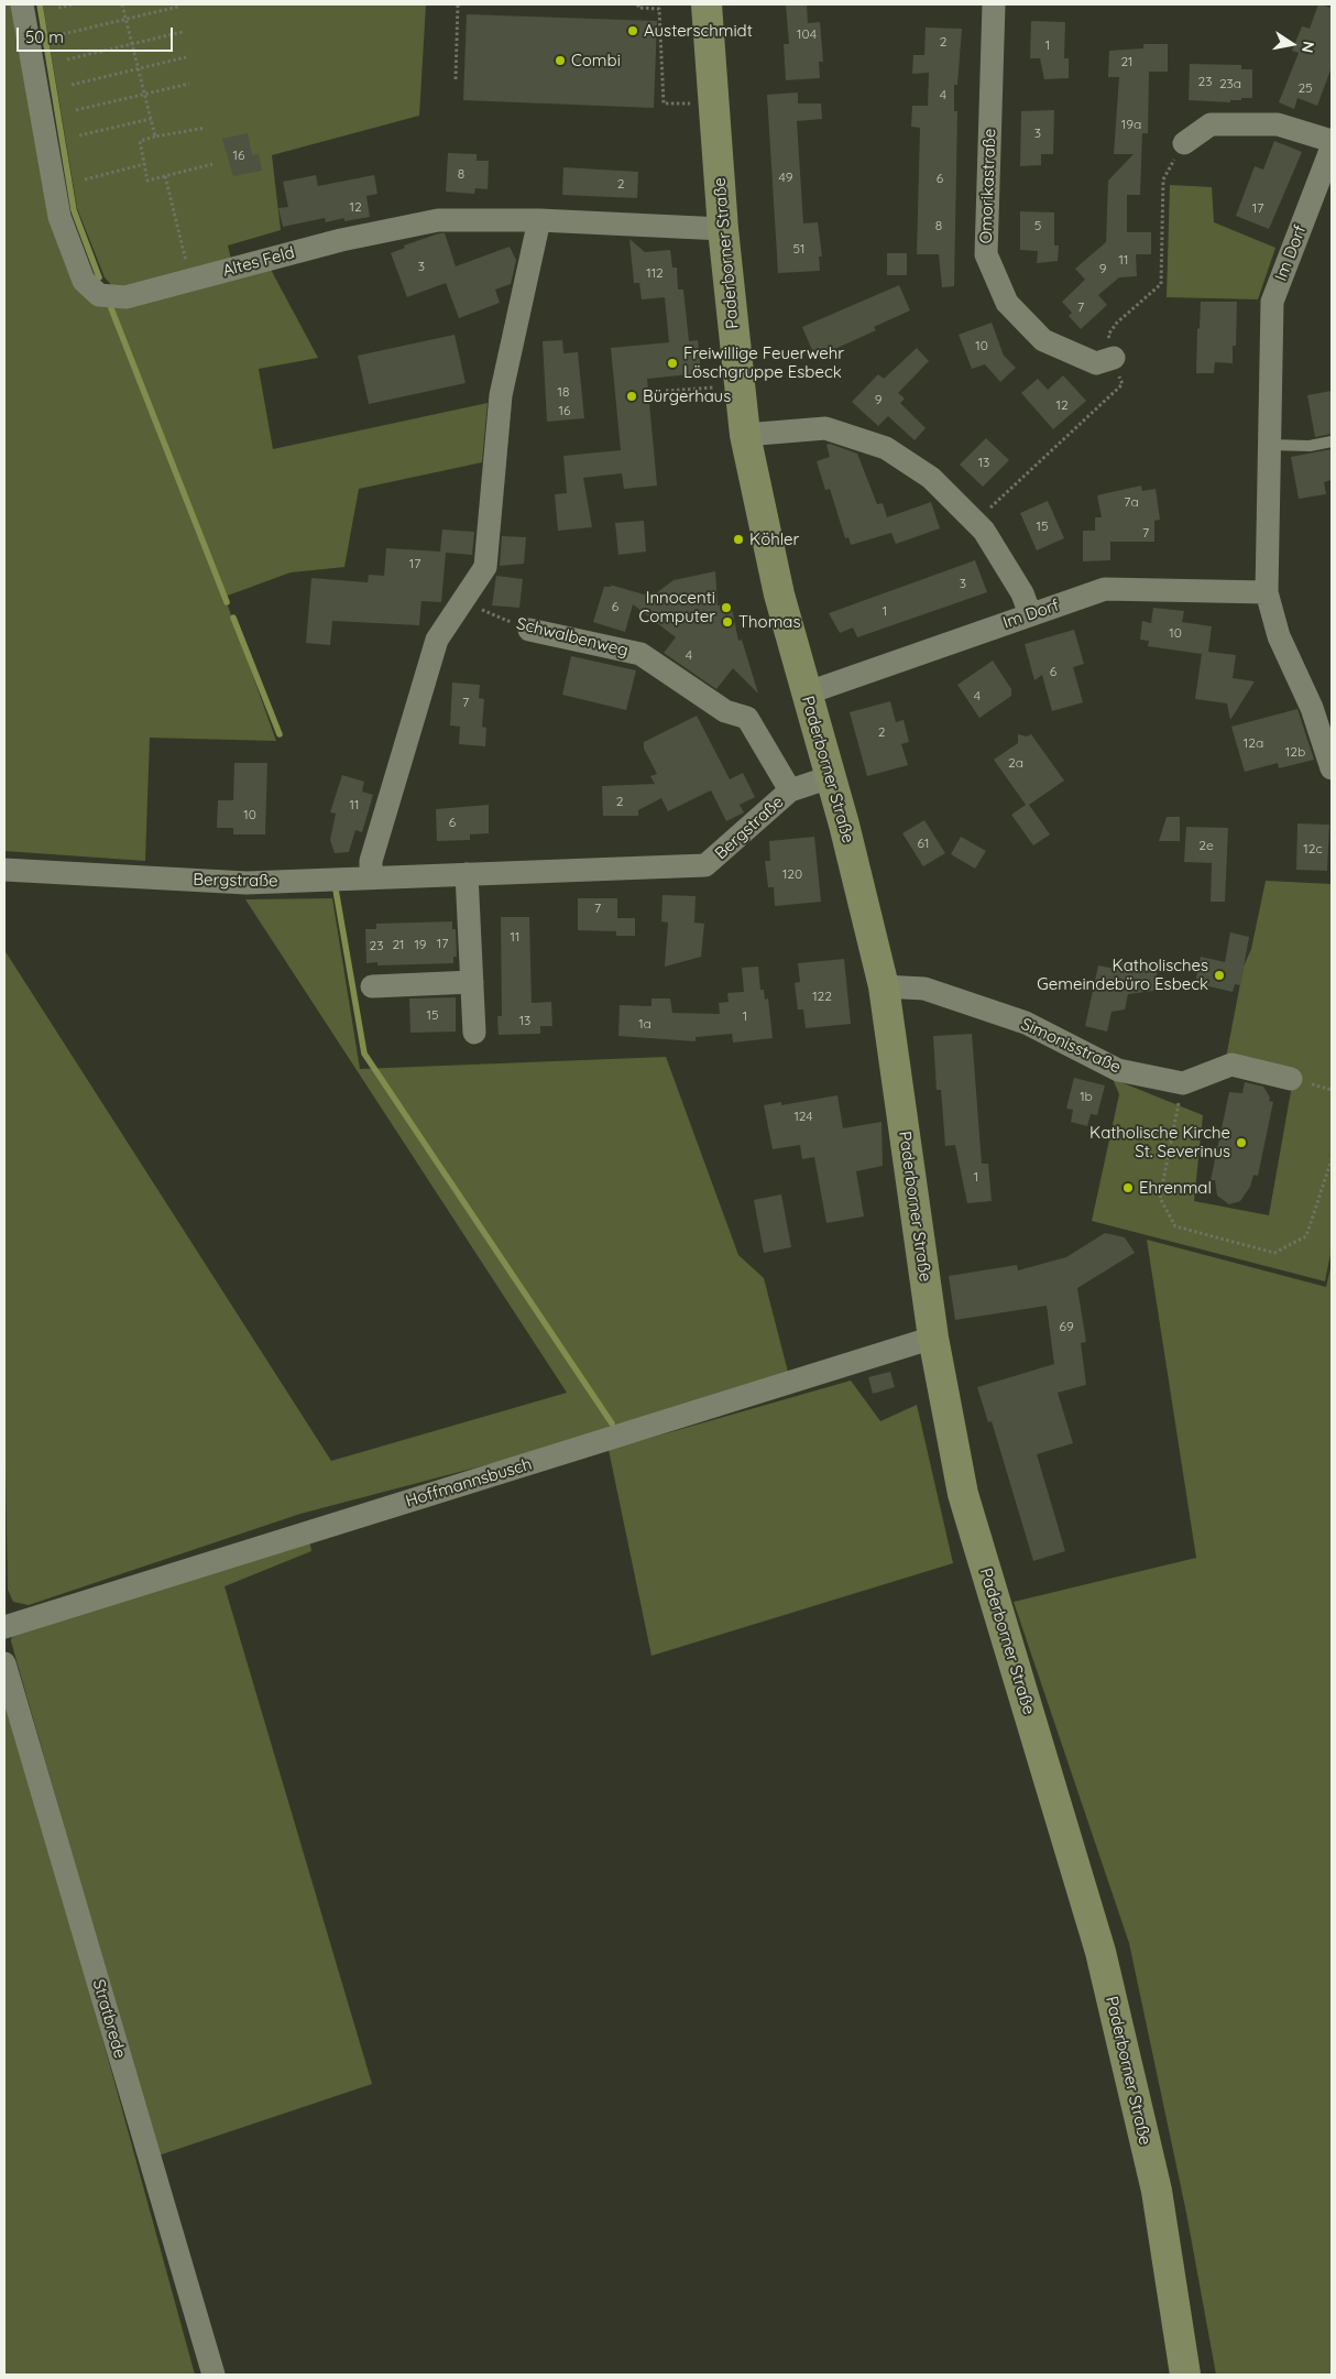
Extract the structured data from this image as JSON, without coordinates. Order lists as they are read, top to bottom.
{
  "streets": {
    "main road": ["Paderborner Straße"],
    "street": [
      "Omorikastraße",
      "Im Dorf",
      "Altes Feld",
      "Schwalbenweg",
      "Bergstraße",
      "Simonisstraße",
      "Hoffmannsbusch",
      "Stratbrede"
    ]
  },
  "crossings": [
    ["Paderborner Straße", "Im Dorf"],
    ["Paderborner Straße", "Altes Feld"],
    ["Paderborner Straße", "Bergstraße"],
    ["Paderborner Straße", "Simonisstraße"],
    ["Paderborner Straße", "Hoffmannsbusch"],
    ["Schwalbenweg", "Bergstraße"]
  ],
  "places": [
    "Austerschmidt",
    "Combi",
    "Freiwillige Feuerwehr Löschgruppe Esbeck",
    "Bürgerhaus",
    "Köhler",
    "Innocenti Computer",
    "Thomas",
    "Katholisches Gemeindebüro Esbeck",
    "Katholische Kirche St. Severinus",
    "Ehrenmal"
  ],
  "house_numbers": [
    "104",
    "2",
    "1",
    "21",
    "23",
    "23a",
    "25",
    "4",
    "19a",
    "3",
    "16",
    "8",
    "49",
    "6",
    "2",
    "12",
    "17",
    "8",
    "5",
    "51",
    "11",
    "3",
    "9",
    "112",
    "7",
    "10",
    "18",
    "9",
    "12",
    "16",
    "13",
    "7a",
    "15",
    "7",
    "17",
    "3",
    "6",
    "1",
    "10",
    "4",
    "6",
    "4",
    "7",
    "2",
    "12a",
    "12b",
    "2a",
    "2",
    "11",
    "10",
    "6",
    "61",
    "2e",
    "12c",
    "120",
    "7",
    "11",
    "17",
    "21",
    "19",
    "23",
    "122",
    "15",
    "1",
    "13",
    "1a",
    "1b",
    "124",
    "1",
    "69"
  ],
  "scale_bar": "50 m",
  "north": "right"
}
